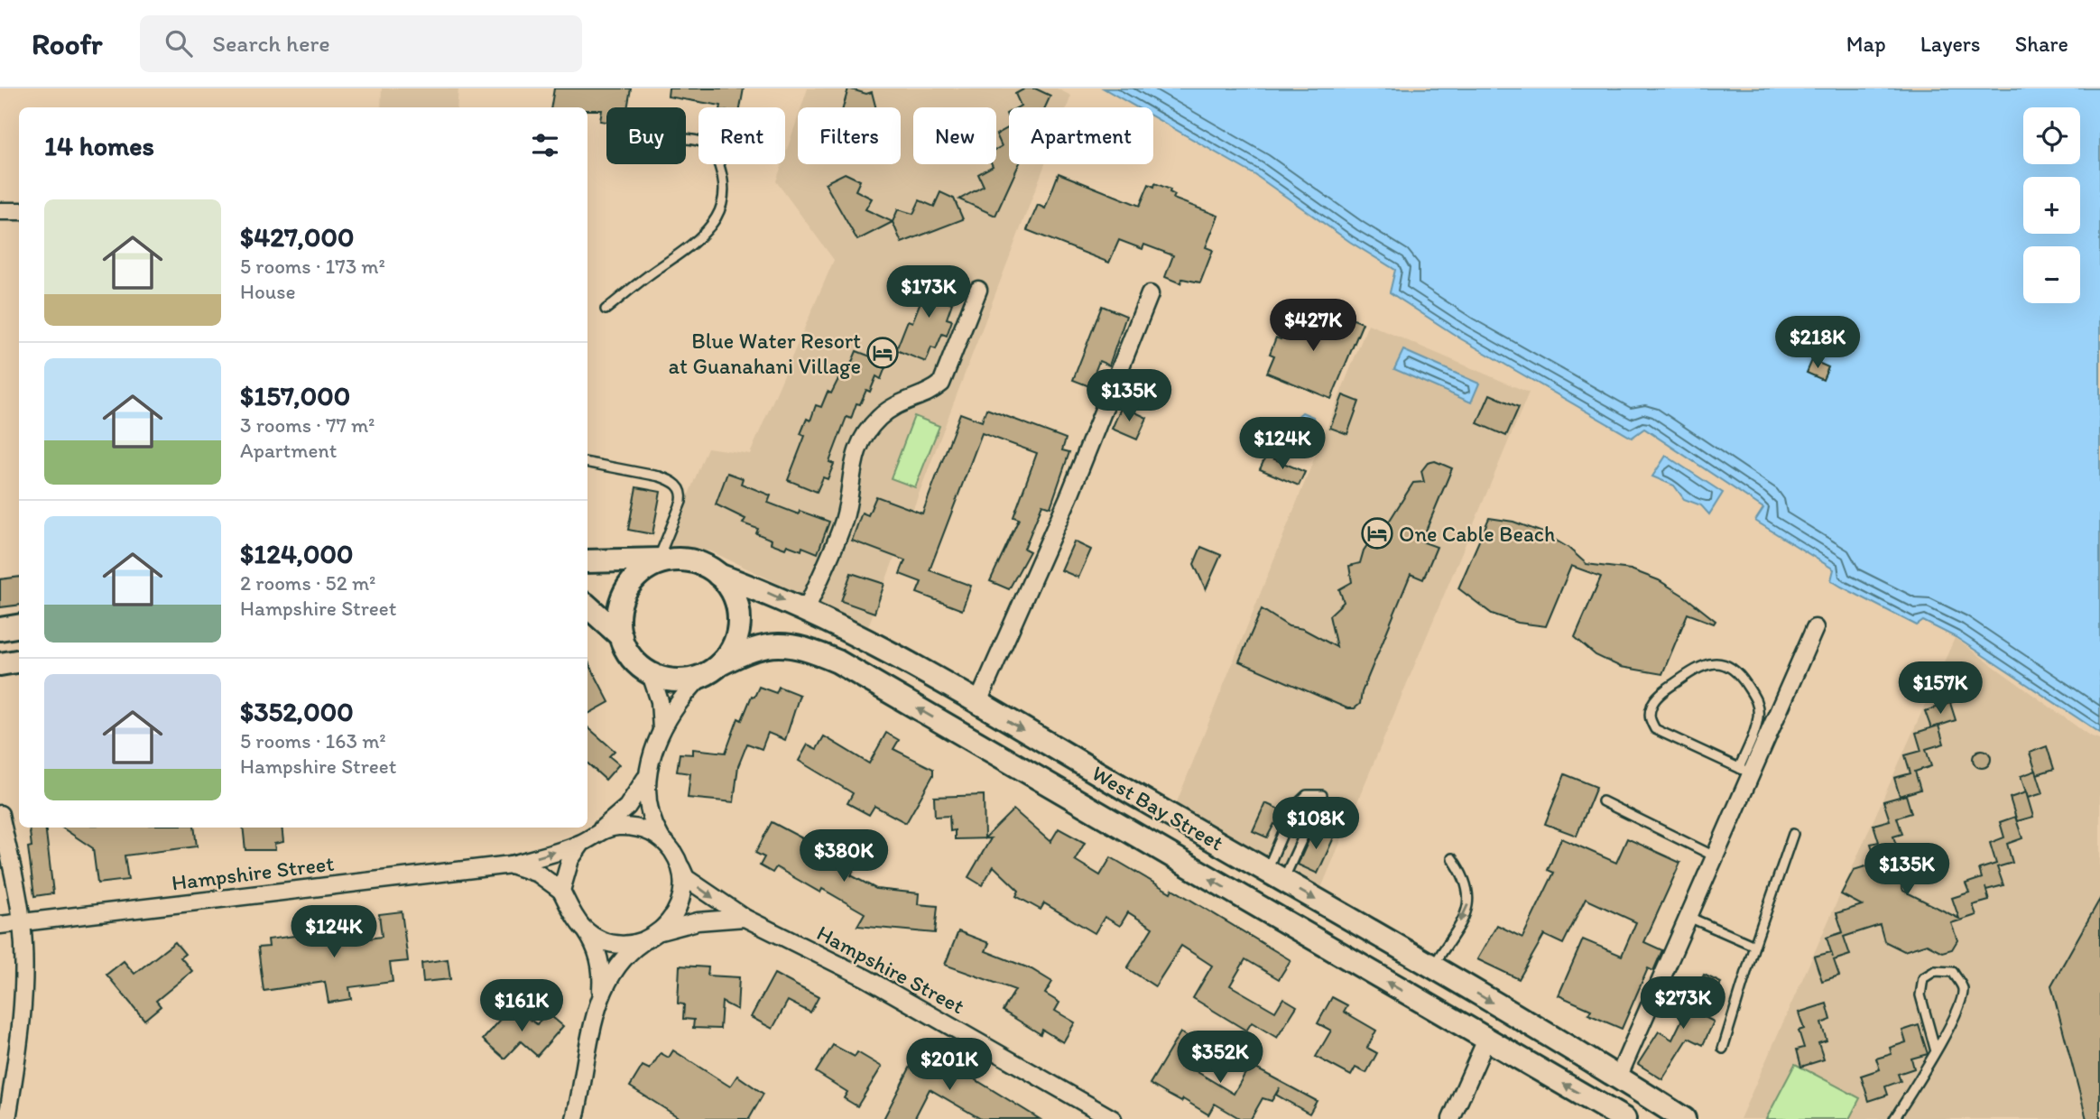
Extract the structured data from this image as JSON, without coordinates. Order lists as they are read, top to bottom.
{
  "streets": {
    "main road": ["West Bay Street"],
    "street": ["Hampshire Street"]
  },
  "places": {
    "hotel": ["Blue Water Resort at Guanahani Village", "One Cable Beach"]
  },
  "page": {
    "header": "Roofr",
    "search": "Search here",
    "nav": ["Map", "Layers", "Share"],
    "map_buttons": ["+", "−"],
    "chip": [
      "Buy",
      "Rent",
      "Filters",
      "New",
      "Apartment"
    ],
    "heading": "14 homes",
    "list": [
      {
        "name": "$427,000",
        "note": "5 rooms · 173 m² · House"
      },
      {
        "name": "$157,000",
        "note": "3 rooms · 77 m² · Apartment"
      },
      {
        "name": "$124,000",
        "note": "2 rooms · 52 m² · Hampshire Street"
      },
      {
        "name": "$352,000",
        "note": "5 rooms · 163 m² · Hampshire Street"
      }
    ],
    "price": [
      "$173K",
      "$427K",
      "$218K",
      "$135K",
      "$124K",
      "$157K",
      "$108K",
      "$380K",
      "$135K",
      "$124K",
      "$273K",
      "$161K",
      "$352K",
      "$201K"
    ]
  }
}
